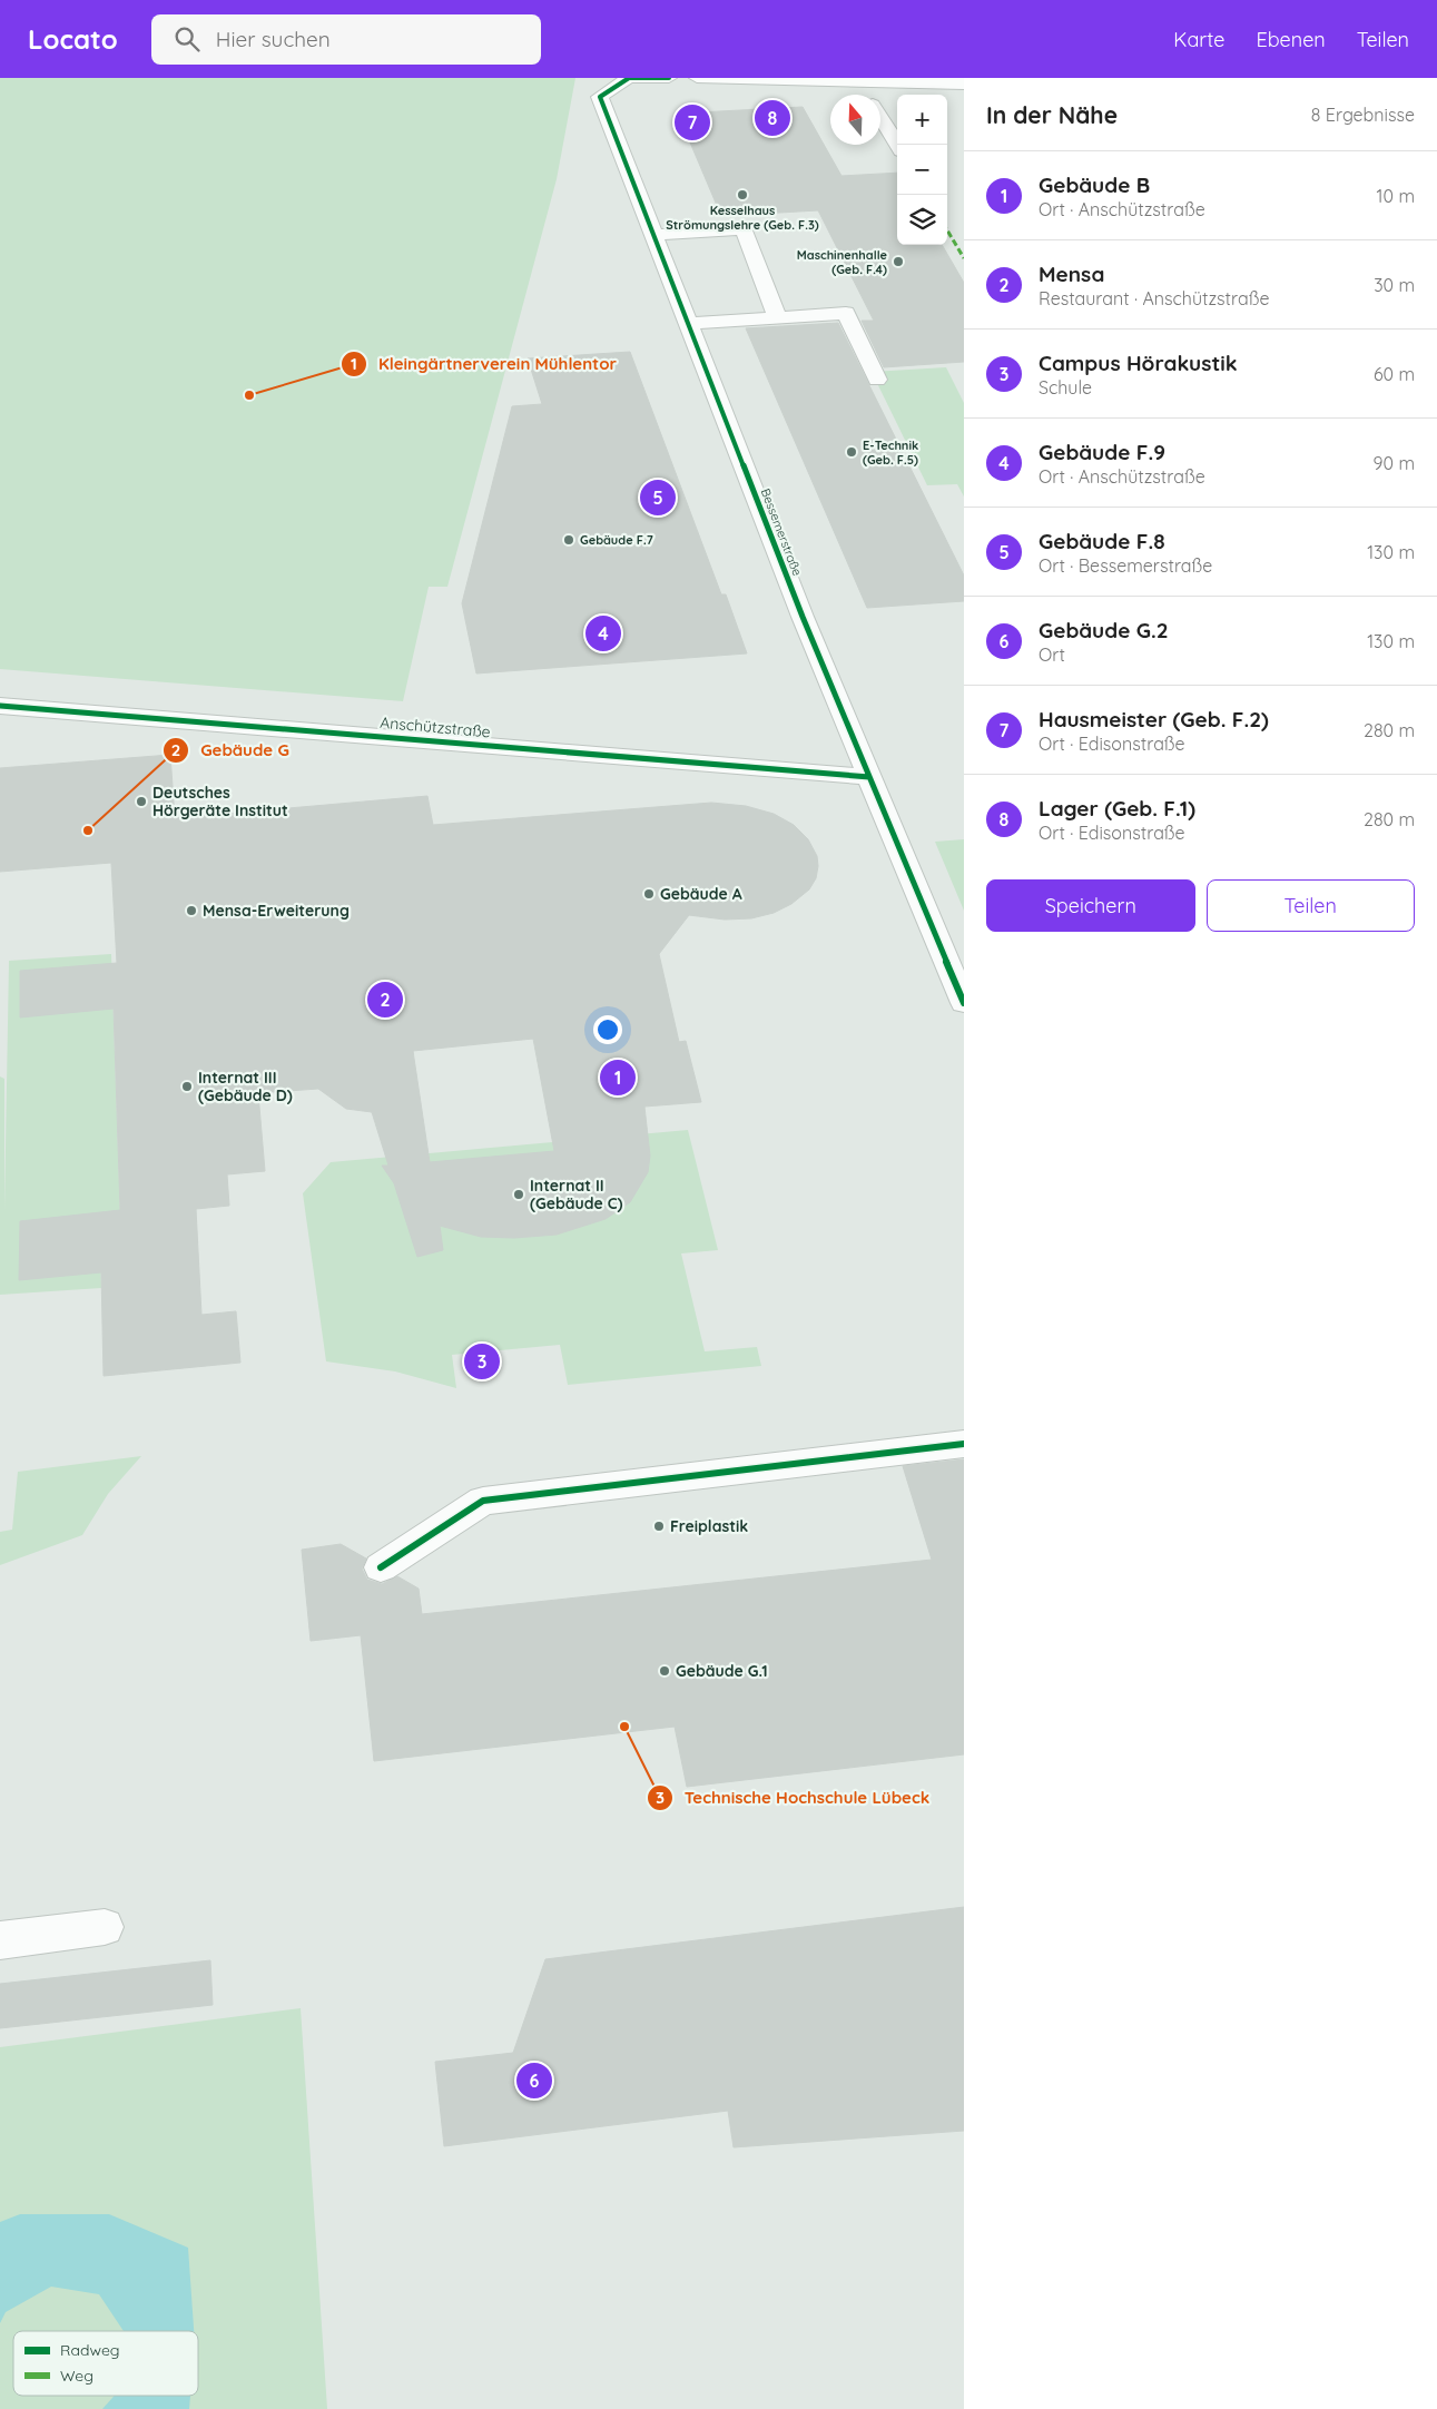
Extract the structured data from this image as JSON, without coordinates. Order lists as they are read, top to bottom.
{
  "streets": {
    "street": ["Bessemerstraße", "Anschützstraße"]
  },
  "crossings": [
    ["Bessemerstraße", "Anschützstraße"]
  ],
  "places": [
    "Kesselhaus Strömungslehre (Geb. F.3)",
    "Maschinenhalle (Geb. F.4)",
    "Kleingärtnerverein Mühlentor",
    "E-Technik (Geb. F.5)",
    "Gebäude F.7",
    "Deutsches Hörgeräte Institut",
    "Gebäude G",
    "Gebäude A",
    "Mensa-Erweiterung",
    "Internat III (Gebäude D)",
    "Internat II (Gebäude C)",
    "Freiplastik",
    "Gebäude G.1",
    "Technische Hochschule Lübeck"
  ],
  "legend": ["Radweg", "Weg"],
  "north": "top",
  "page": {
    "header": "Locato",
    "search": "Hier suchen",
    "nav": ["Karte", "Ebenen", "Teilen"],
    "heading": ["In der Nähe", "8 Ergebnisse"],
    "map_buttons": ["+", "−"],
    "pins": [
      "8",
      "7",
      "5",
      "4",
      "2",
      "1",
      "3",
      "6"
    ],
    "list": [
      {
        "mark": "1",
        "name": "Gebäude B",
        "note": "Ort · Anschützstraße",
        "value": "10 m"
      },
      {
        "mark": "2",
        "name": "Mensa",
        "note": "Restaurant · Anschützstraße",
        "value": "30 m"
      },
      {
        "mark": "3",
        "name": "Campus Hörakustik",
        "note": "Schule",
        "value": "60 m"
      },
      {
        "mark": "4",
        "name": "Gebäude F.9",
        "note": "Ort · Anschützstraße",
        "value": "90 m"
      },
      {
        "mark": "5",
        "name": "Gebäude F.8",
        "note": "Ort · Bessemerstraße",
        "value": "130 m"
      },
      {
        "mark": "6",
        "name": "Gebäude G.2",
        "note": "Ort",
        "value": "130 m"
      },
      {
        "mark": "7",
        "name": "Hausmeister (Geb. F.2)",
        "note": "Ort · Edisonstraße",
        "value": "280 m"
      },
      {
        "mark": "8",
        "name": "Lager (Geb. F.1)",
        "note": "Ort · Edisonstraße",
        "value": "280 m"
      }
    ],
    "buttons": ["Speichern", "Teilen"]
  }
}
